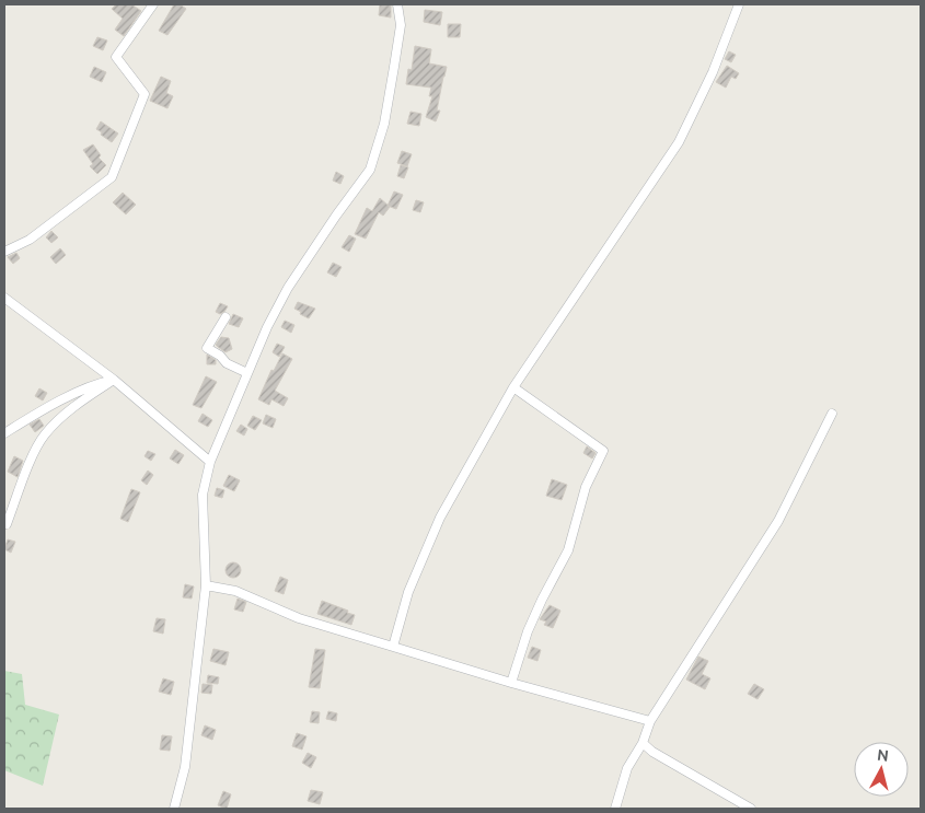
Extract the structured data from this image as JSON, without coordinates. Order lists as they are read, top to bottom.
{
  "north": "top"
}
